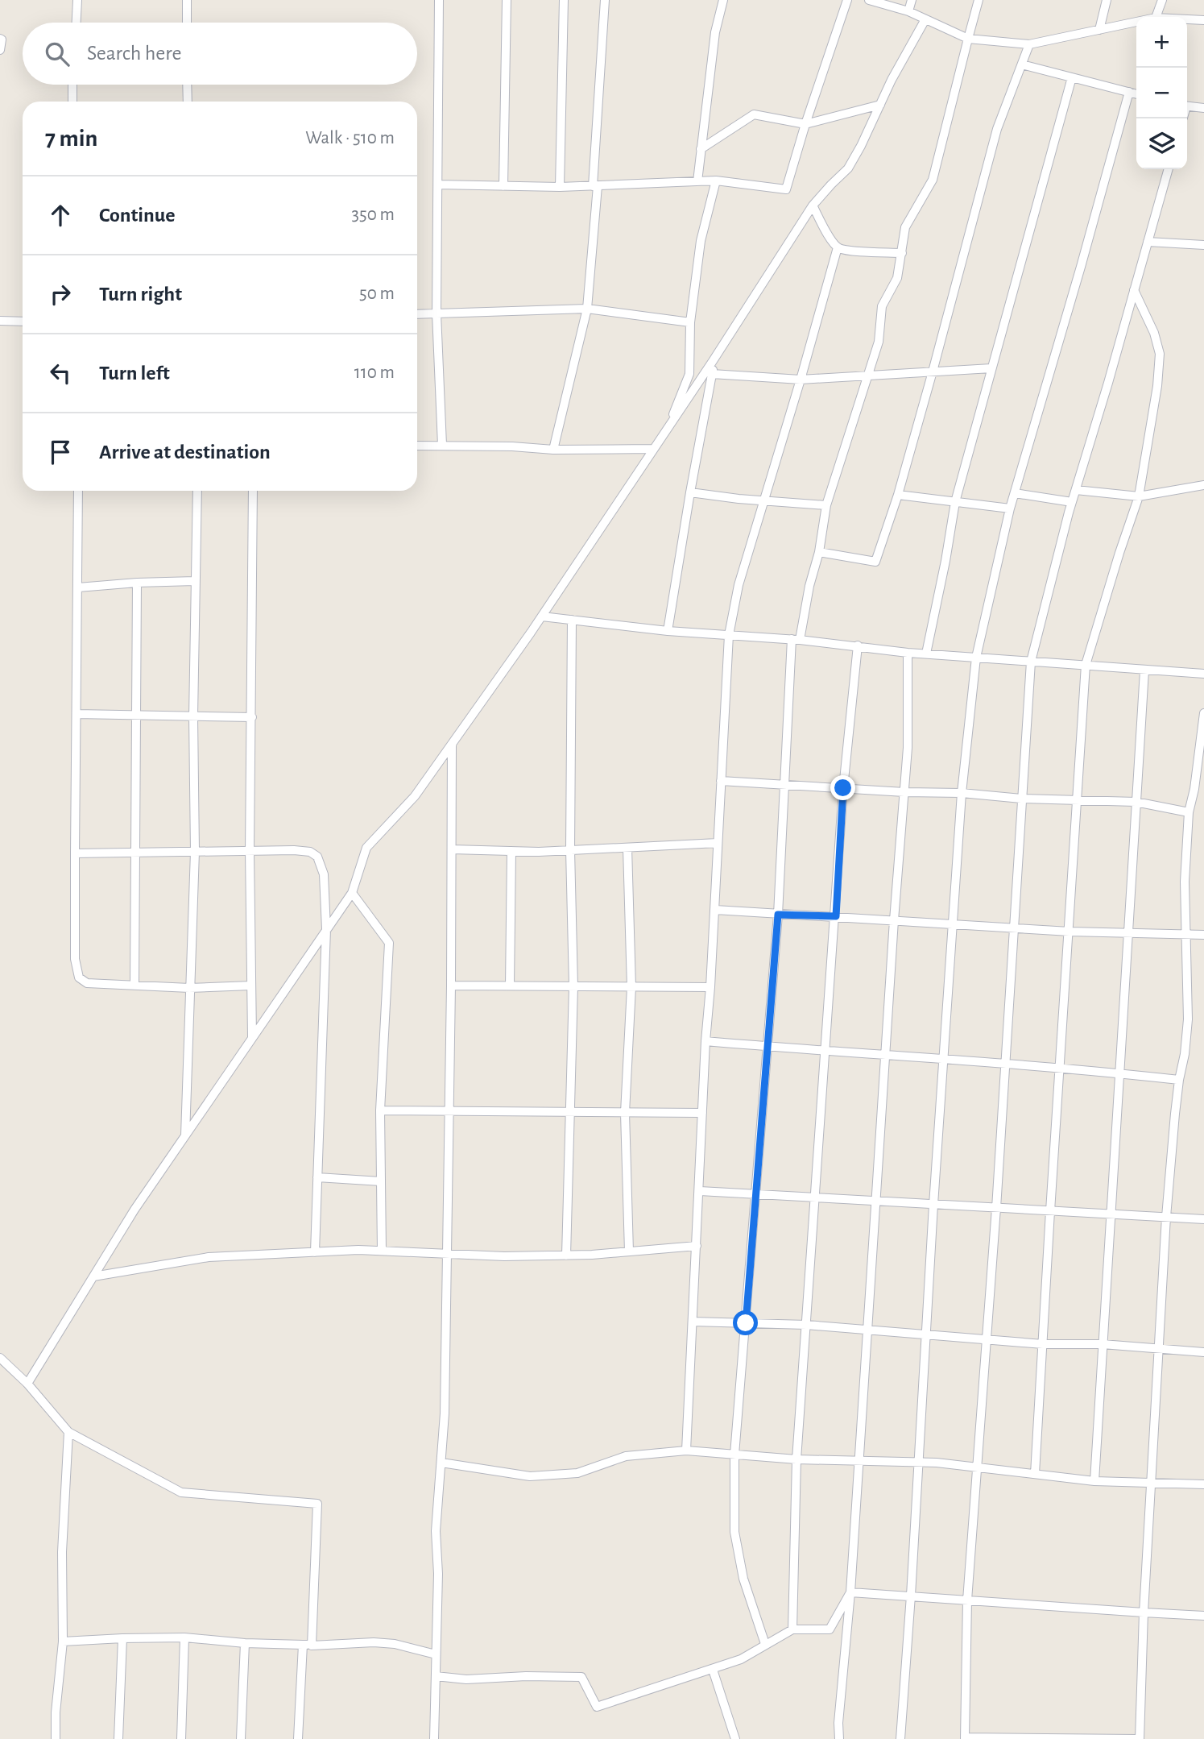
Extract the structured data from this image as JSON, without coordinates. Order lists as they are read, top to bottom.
{
  "page": {
    "map_buttons": ["+", "−"],
    "search": "Search here",
    "heading": ["7 min", "Walk · 510 m"],
    "list": [
      ["Continue", "350 m"],
      ["Turn right", "50 m"],
      ["Turn left", "110 m"],
      "Arrive at destination"
    ]
  }
}
